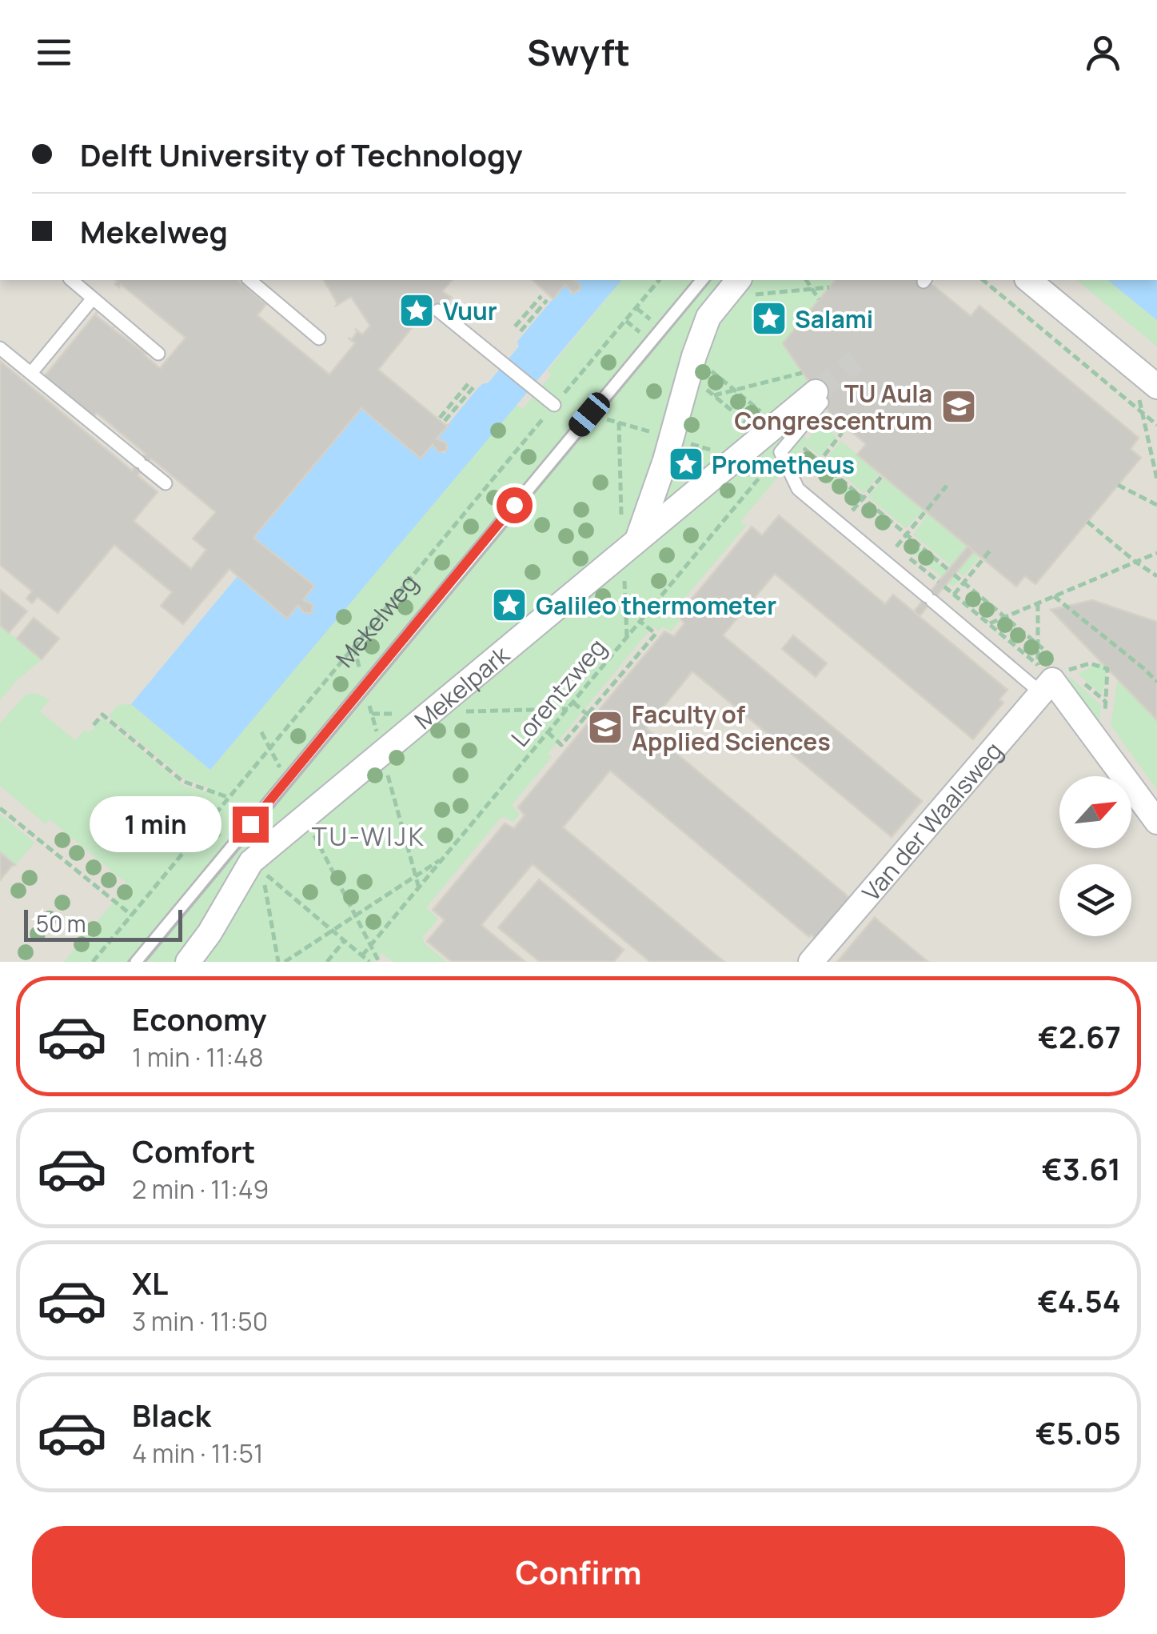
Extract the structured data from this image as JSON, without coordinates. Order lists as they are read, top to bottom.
{
  "streets": {
    "street": ["Mekelpark", "Van der Waalsweg"],
    "lane": ["Mekelweg"],
    "path": ["Lorentzweg"]
  },
  "districts": ["TU-WIJK"],
  "places": {
    "place": [
      "Vuur",
      "Salami",
      "Prometheus",
      "Galileo thermometer"
    ],
    "school or university": ["TU Aula Congrescentrum", "Faculty of Applied Sciences"]
  },
  "scale_bar": "50 m",
  "north": "top right",
  "page": {
    "header": "Swyft",
    "banner": ["Delft University of Technology", "Mekelweg"],
    "bubble": "1 min",
    "scale": "50 m",
    "list": [
      {
        "name": "Economy",
        "note": "1 min · 11:48",
        "value": "€2.67"
      },
      {
        "name": "Comfort",
        "note": "2 min · 11:49",
        "value": "€3.61"
      },
      {
        "name": "XL",
        "note": "3 min · 11:50",
        "value": "€4.54"
      },
      {
        "name": "Black",
        "note": "4 min · 11:51",
        "value": "€5.05"
      }
    ],
    "buttons": "Confirm"
  }
}
